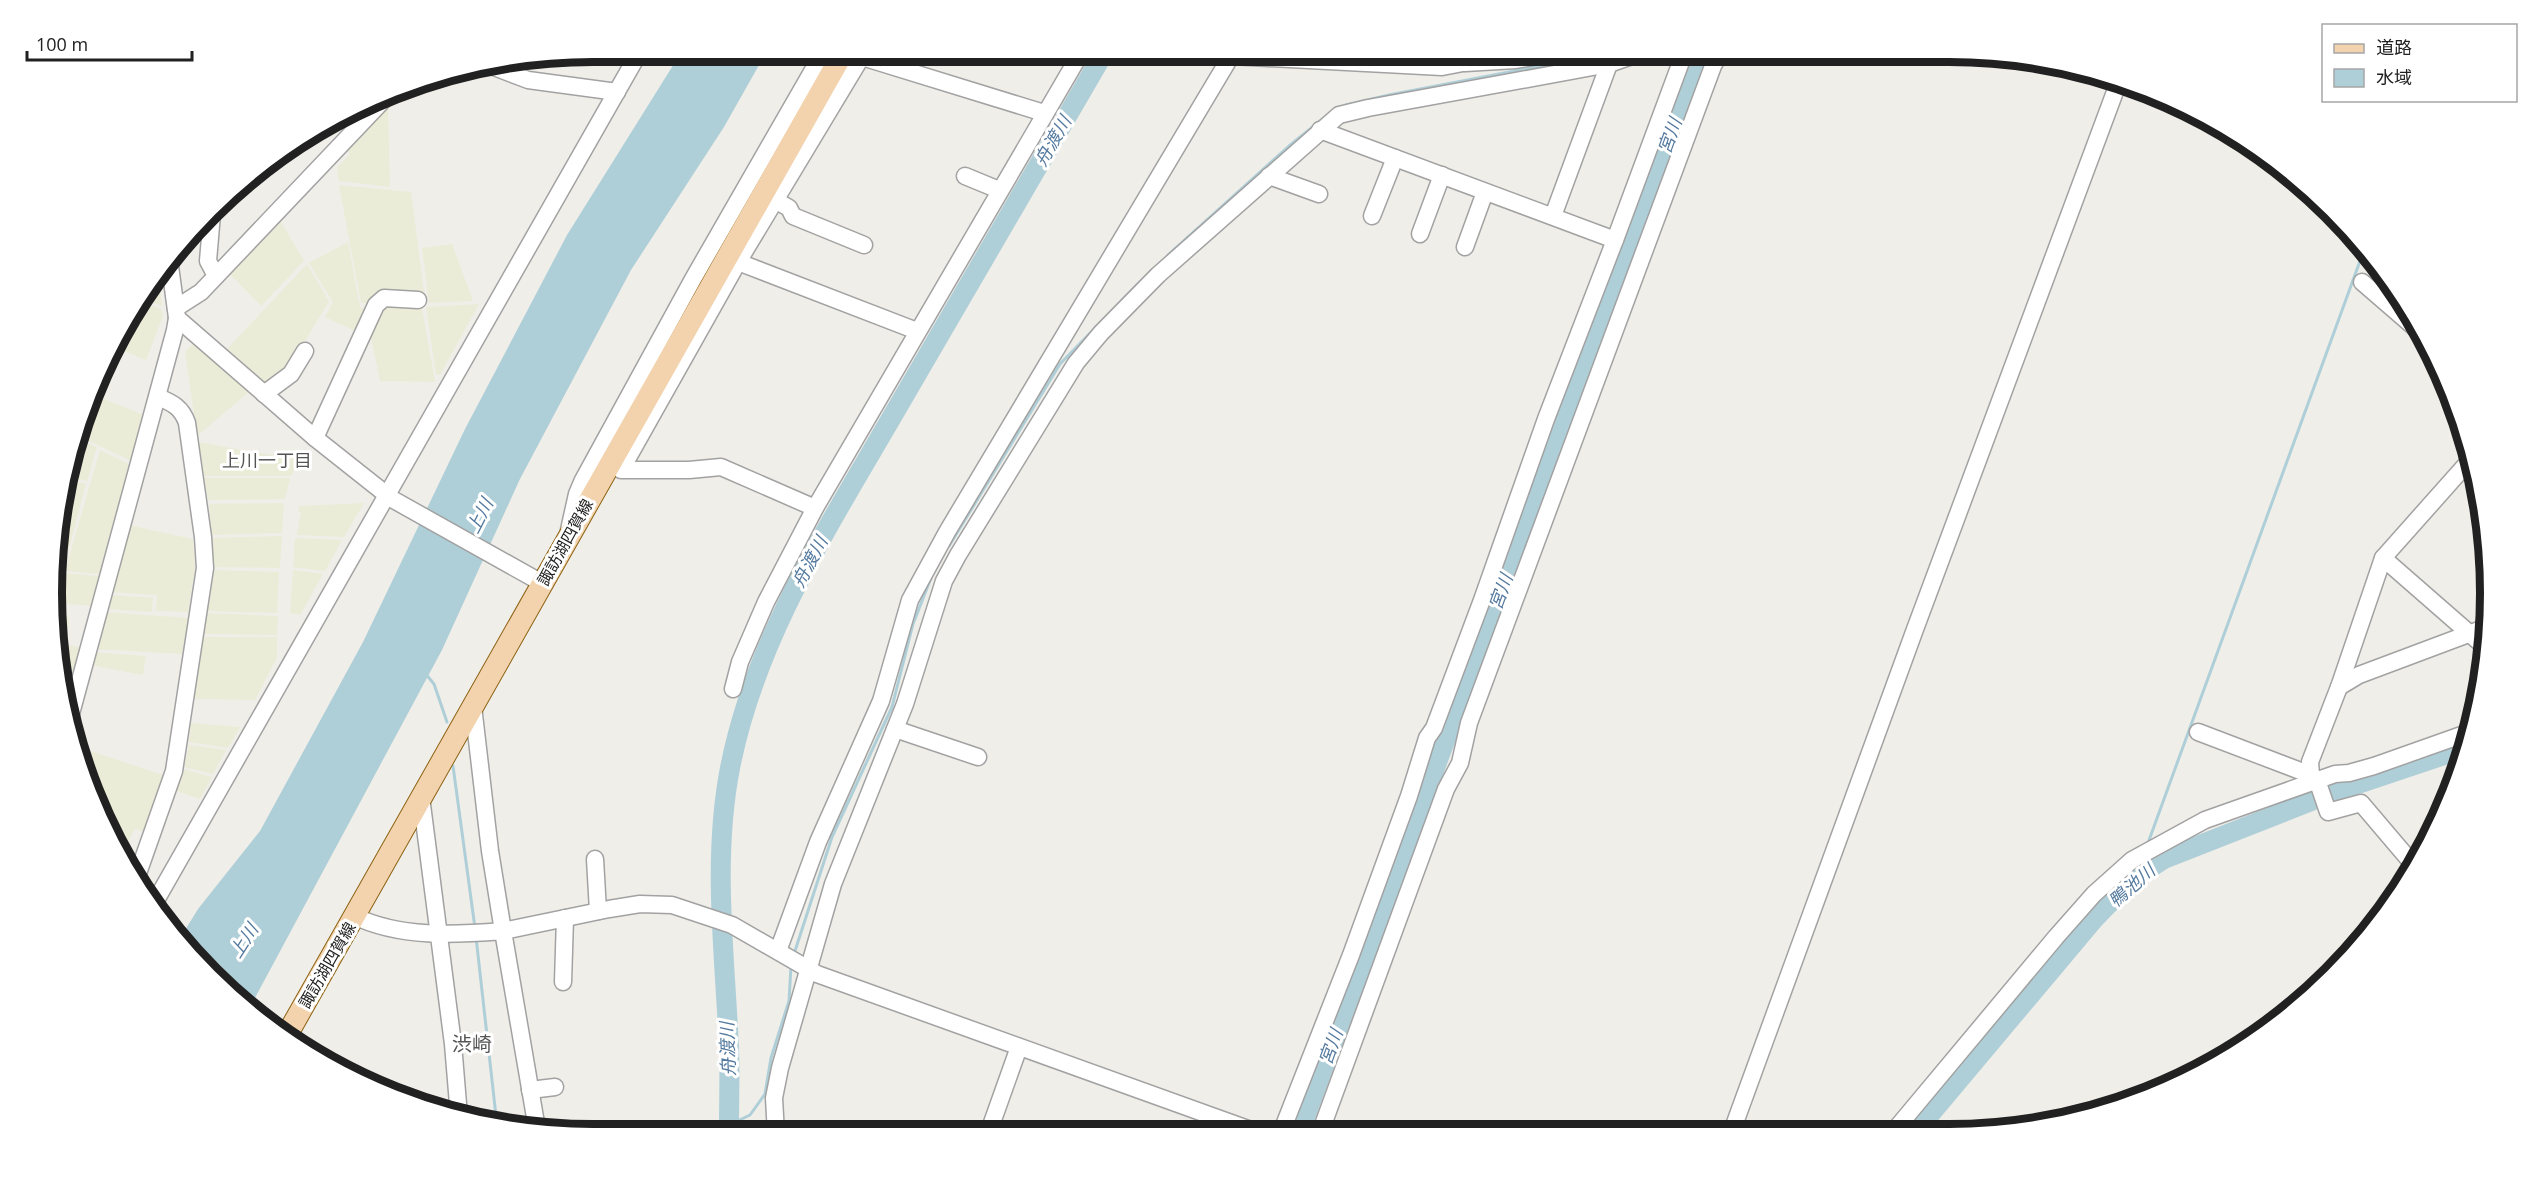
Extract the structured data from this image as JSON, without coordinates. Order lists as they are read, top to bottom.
{
  "streets": {
    "main road": ["諏訪湖四賀線"]
  },
  "districts": ["上川一丁目", "渋崎"],
  "water": [
    "宮川",
    "舟渡川",
    "上川",
    "鴨池川"
  ],
  "legend": ["道路", "水域"],
  "scale_bar": "100 m"
}
